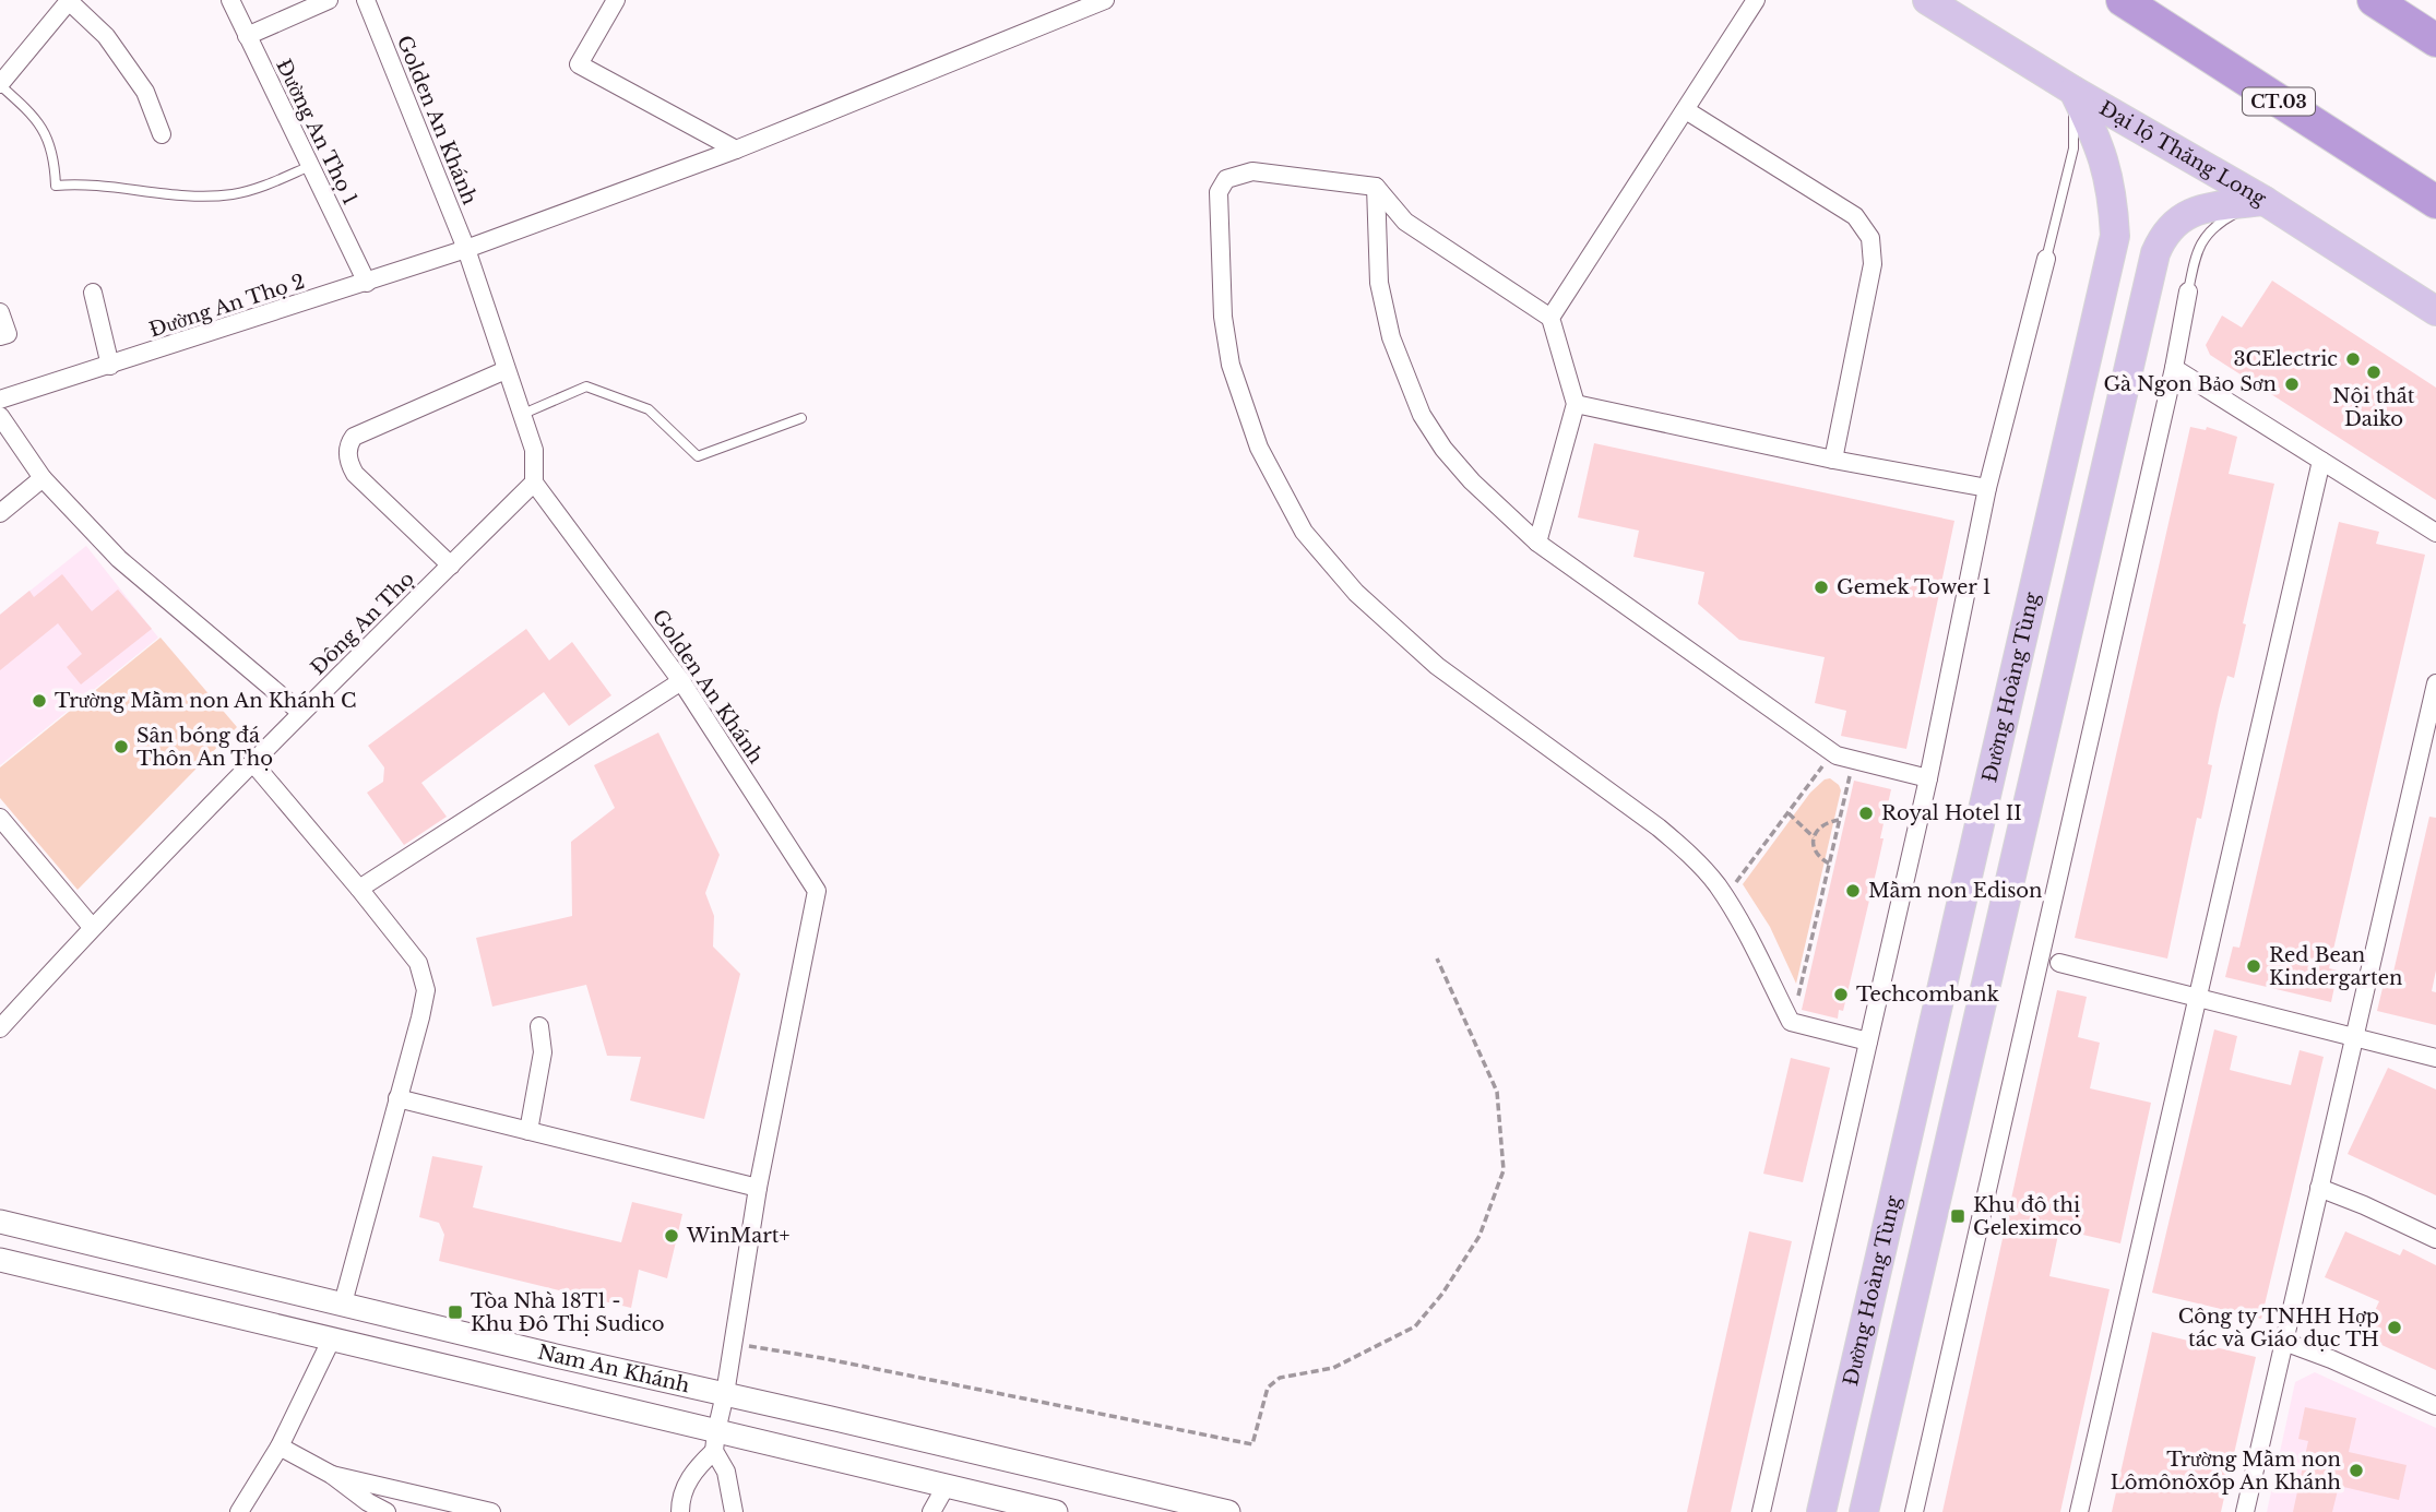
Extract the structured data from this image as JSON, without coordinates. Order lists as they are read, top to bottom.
{
  "streets": {
    "highway": ["CT.03"],
    "main road": ["Đại lộ Thăng Long", "Đường Hoàng Tùng"],
    "street": [
      "Golden An Khánh",
      "Đường An Thọ 1",
      "Đường An Thọ 2",
      "Đông An Thọ",
      "Nam An Khánh"
    ]
  },
  "crossings": [
    ["Golden An Khánh", "Đường An Thọ 2"],
    ["Golden An Khánh", "Đông An Thọ"],
    ["Golden An Khánh", "Nam An Khánh"],
    ["Đường An Thọ 1", "Đường An Thọ 2"],
    ["Đại lộ Thăng Long", "Đường Hoàng Tùng"]
  ],
  "places": {
    "other": [
      "3CElectric",
      "Nội thất Daiko",
      "Gà Ngon Bảo Sơn",
      "Gemek Tower 1",
      "Trường Mầm non An Khánh C",
      "Sân bóng đá Thôn An Thọ",
      "Royal Hotel II",
      "Mầm non Edison",
      "Red Bean Kindergarten",
      "Techcombank",
      "WinMart+",
      "Công ty TNHH Hợp tác và Giáo dục TH",
      "Trường Mầm non Lômônôxốp An Khánh"
    ],
    "transit": ["Khu đô thị Geleximco", "Tòa Nhà 18T1 - Khu Đô Thị Sudico"]
  }
}
